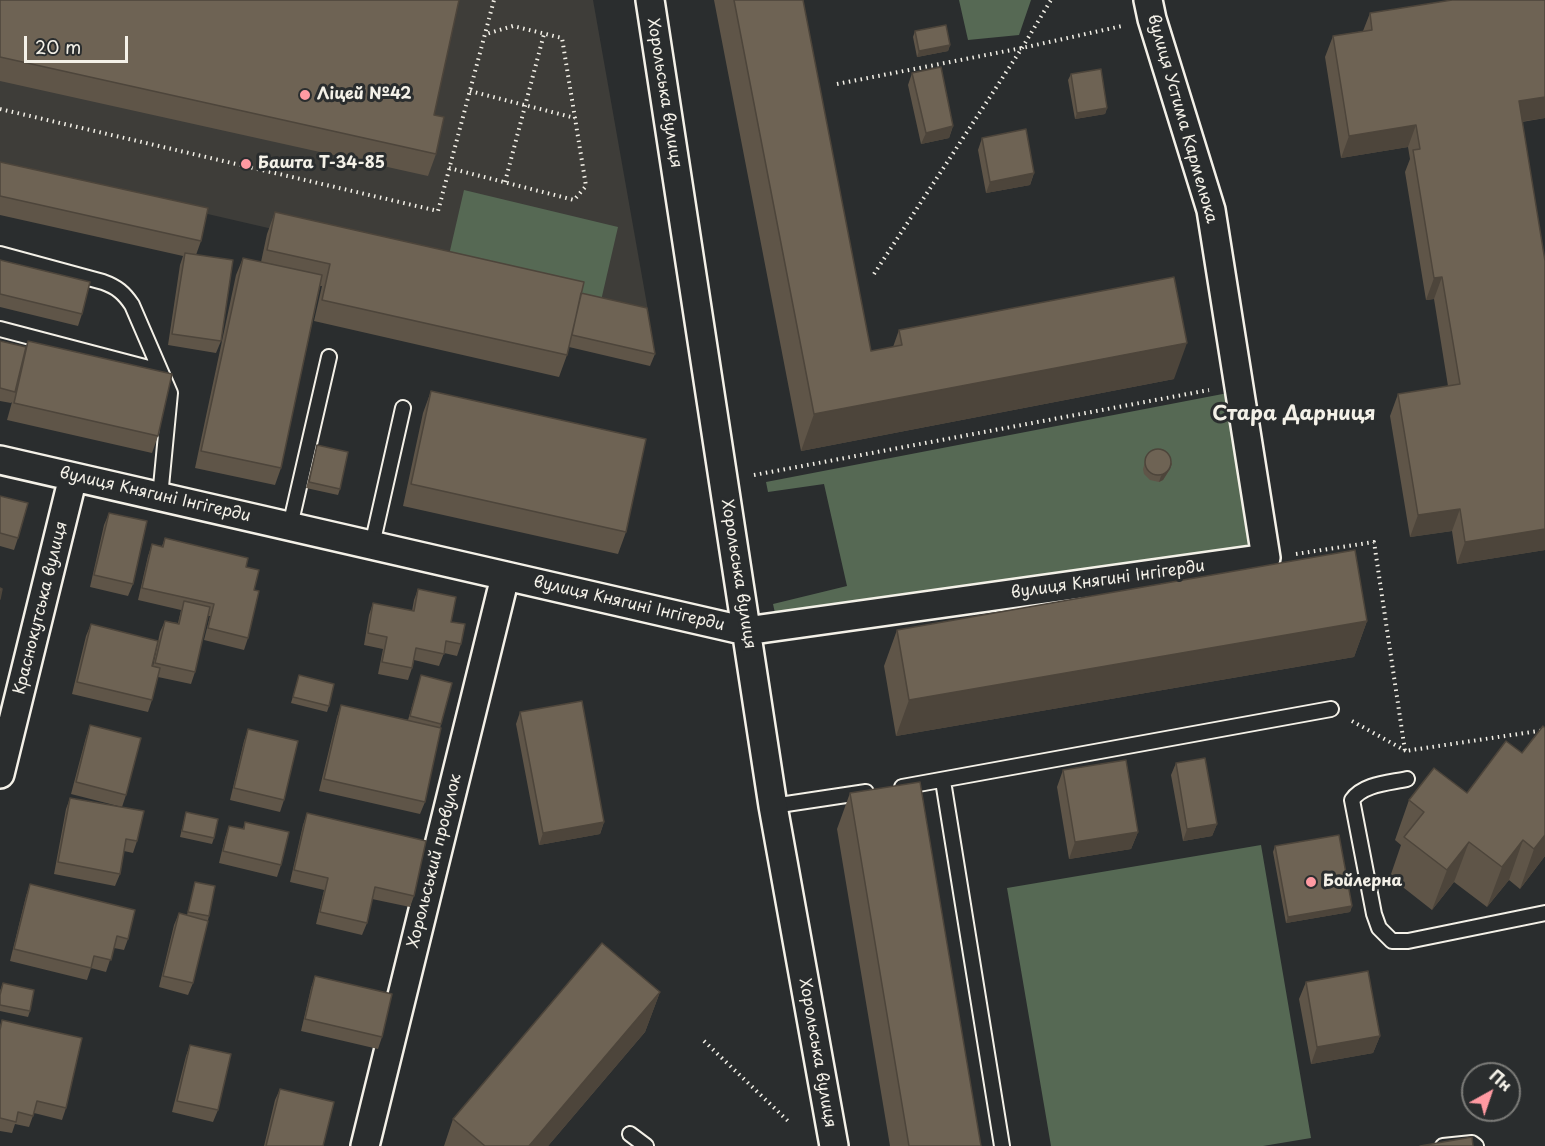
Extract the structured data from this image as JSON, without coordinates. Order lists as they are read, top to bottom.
{
  "streets": {
    "street": [
      "Хорольська вулиця",
      "вулиця Устима Кармелюка",
      "вулиця Княгині Інгігерди",
      "Краснокутська вулиця",
      "Хорольський провулок"
    ]
  },
  "crossings": [
    ["Хорольська вулиця", "вулиця Княгині Інгігерди"],
    ["вулиця Устима Кармелюка", "вулиця Княгині Інгігерди"],
    ["вулиця Княгині Інгігерди", "Краснокутська вулиця"],
    ["вулиця Княгині Інгігерди", "Хорольський провулок"]
  ],
  "districts": ["Стара Дарниця"],
  "places": ["Ліцей №42", "Башта Т-34-85", "Бойлерна"],
  "scale_bar": "20 m",
  "north": "top right"
}
